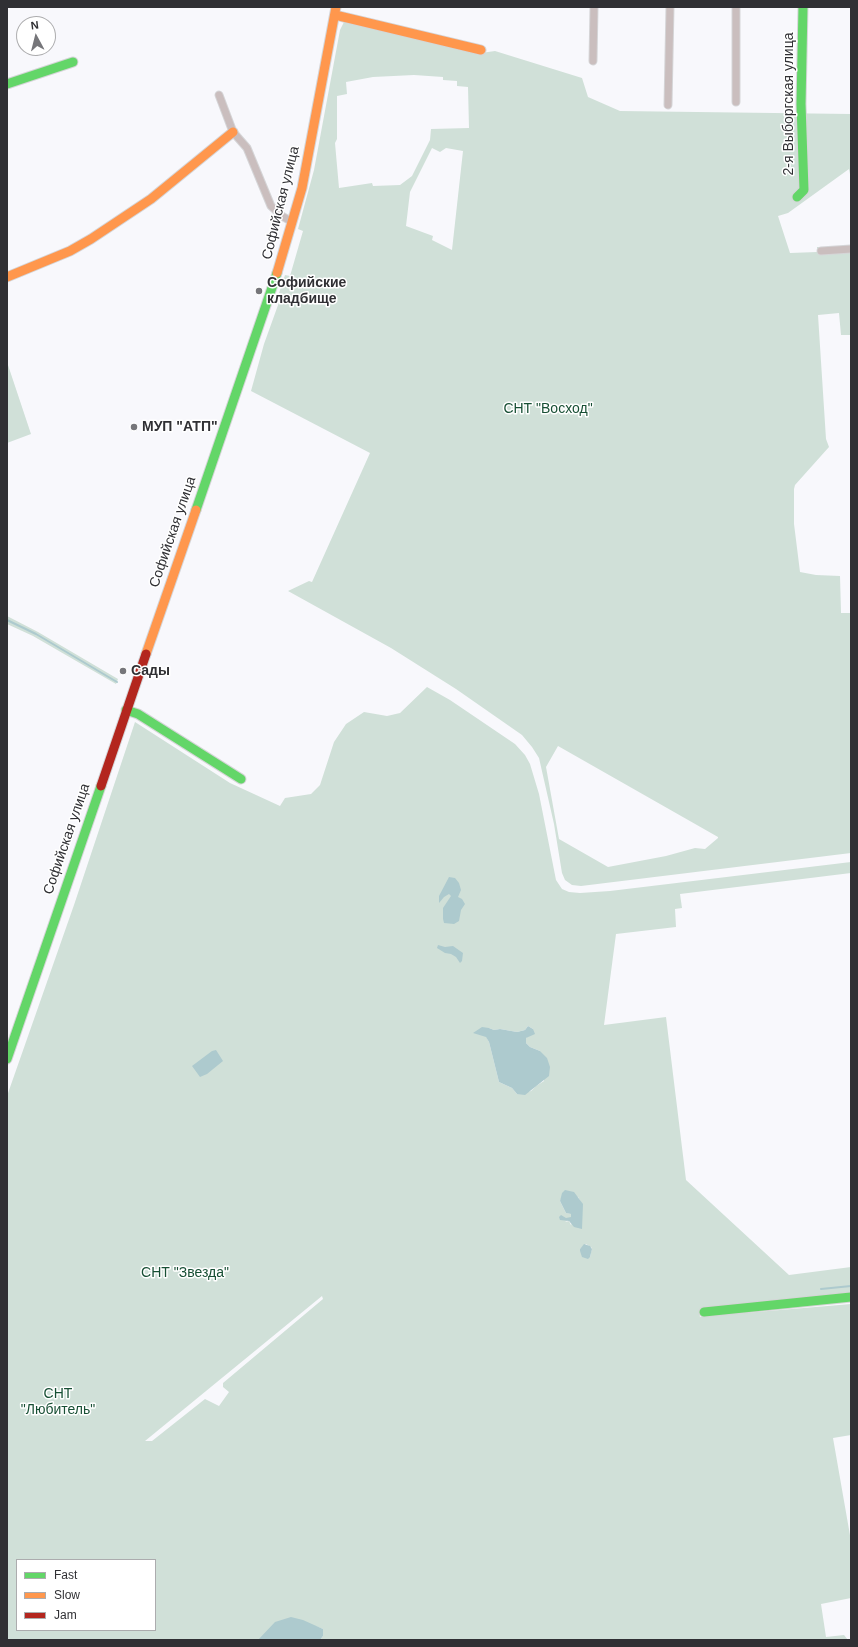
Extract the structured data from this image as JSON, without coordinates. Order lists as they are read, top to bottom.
{
  "streets": {
    "main road": ["2-я Выборгская улица", "Софийская улица"]
  },
  "parks": ["СНТ \"Восход\"", "СНТ \"Звезда\"", "СНТ \"Любитель\""],
  "places": ["Софийские кладбище", "МУП \"АТП\"", "Сады"],
  "legend": ["Fast", "Slow", "Jam"],
  "north": "top"
}
